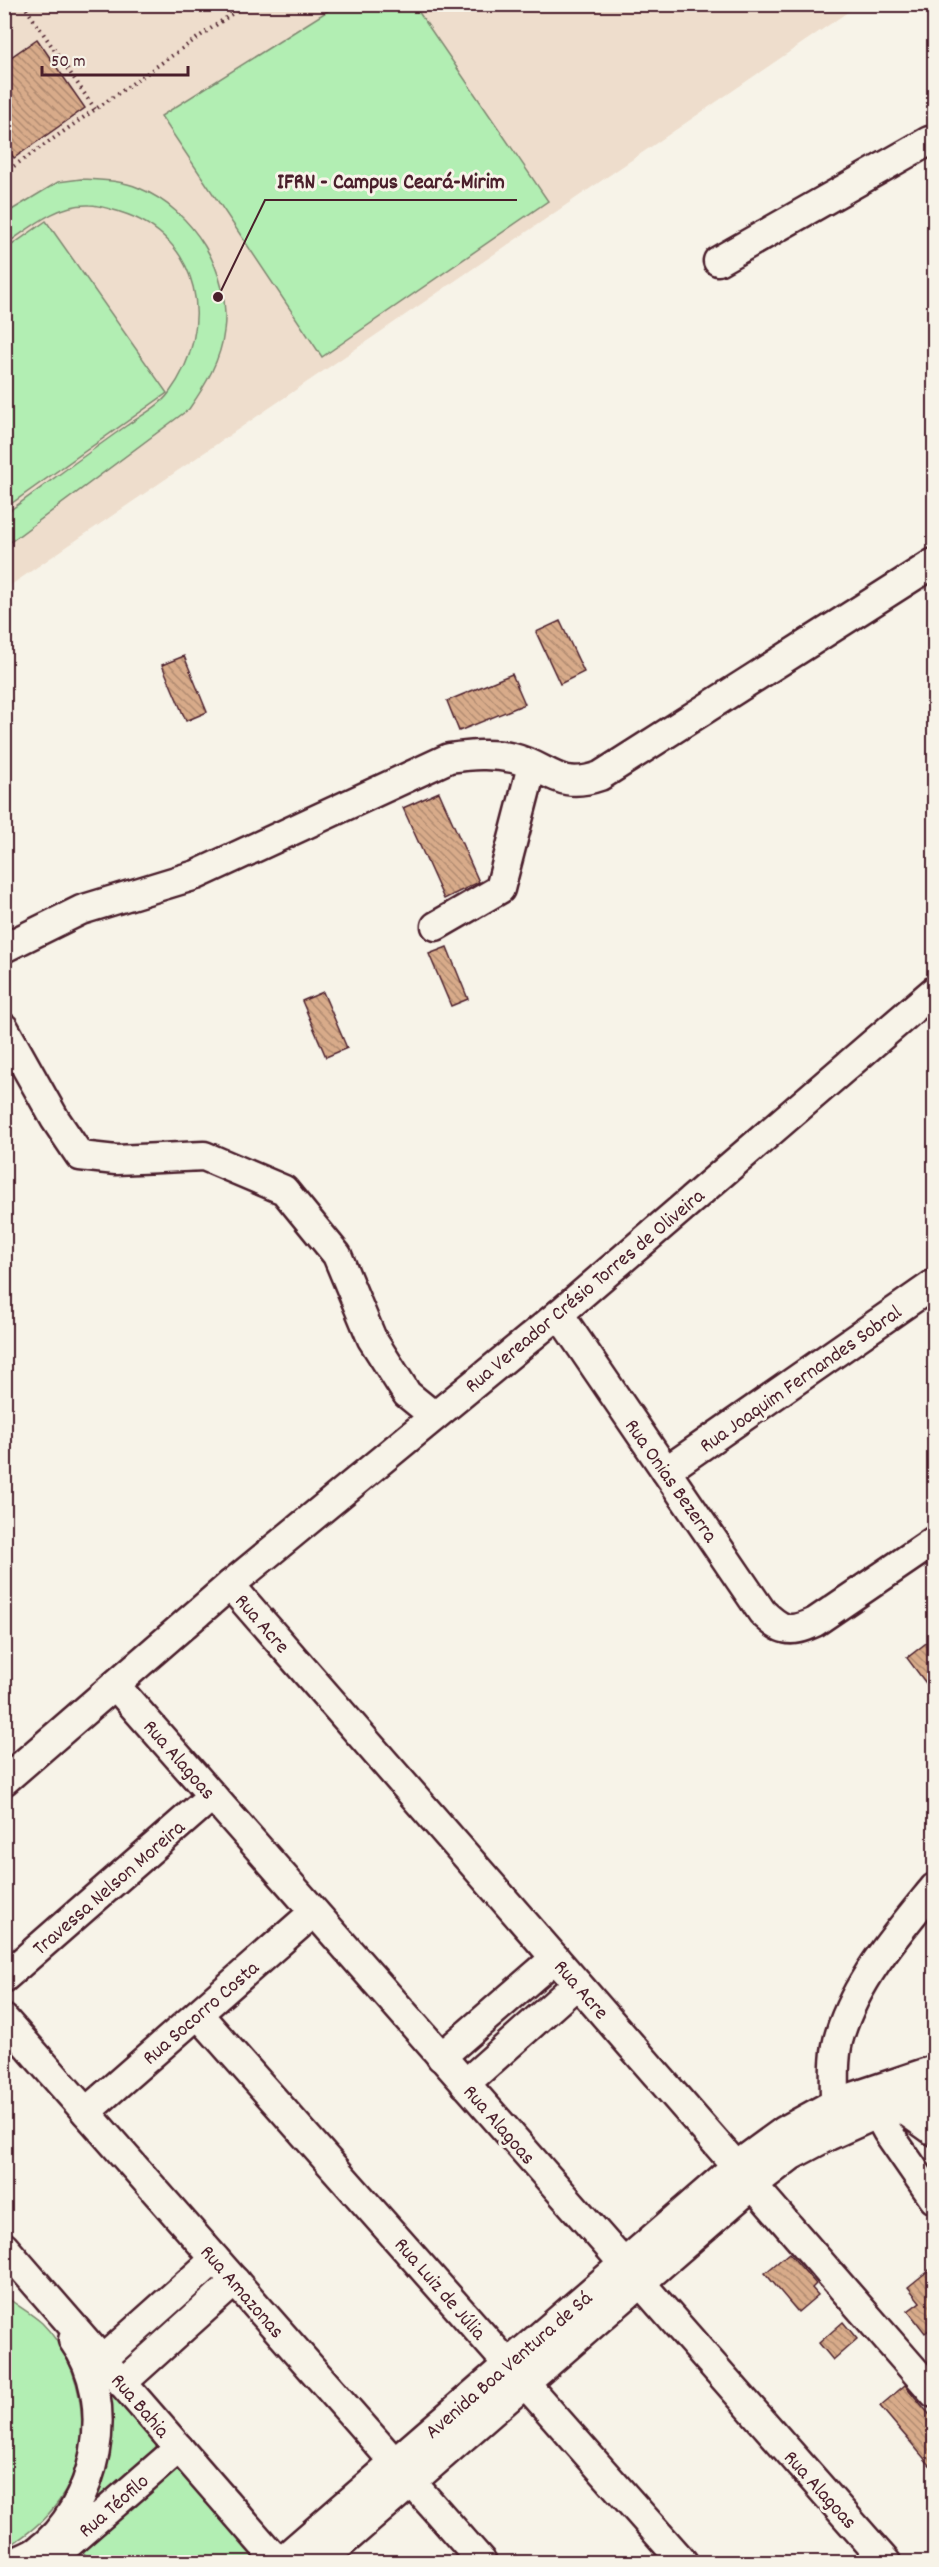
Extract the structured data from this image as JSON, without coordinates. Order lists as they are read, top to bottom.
{
  "streets": {
    "street": [
      "Rua Vereador Crésio Torres de Oliveira",
      "Rua Joaquim Fernandes Sobral",
      "Rua Onias Bezerra",
      "Rua Acre",
      "Rua Alagoas",
      "Travessa Nelson Moreira",
      "Rua Socorro Costa",
      "Rua Luiz de Júlia",
      "Rua Amazonas",
      "Avenida Boa Ventura de Sá",
      "Rua Bahia",
      "Rua Téofilo"
    ]
  },
  "crossings": [
    ["Rua Vereador Crésio Torres de Oliveira", "Rua Onias Bezerra"],
    ["Rua Vereador Crésio Torres de Oliveira", "Rua Acre"],
    ["Rua Vereador Crésio Torres de Oliveira", "Rua Alagoas"],
    ["Rua Joaquim Fernandes Sobral", "Rua Onias Bezerra"],
    ["Rua Acre", "Avenida Boa Ventura de Sá"],
    ["Rua Alagoas", "Travessa Nelson Moreira"],
    ["Rua Alagoas", "Rua Socorro Costa"],
    ["Rua Alagoas", "Avenida Boa Ventura de Sá"],
    ["Rua Socorro Costa", "Rua Luiz de Júlia"],
    ["Rua Socorro Costa", "Rua Amazonas"],
    ["Rua Luiz de Júlia", "Avenida Boa Ventura de Sá"],
    ["Rua Amazonas", "Avenida Boa Ventura de Sá"],
    ["Avenida Boa Ventura de Sá", "Rua Bahia"],
    ["Rua Bahia", "Rua Téofilo"]
  ],
  "places": ["IFRN - Campus Ceará-Mirim"],
  "scale_bar": "50 m"
}
